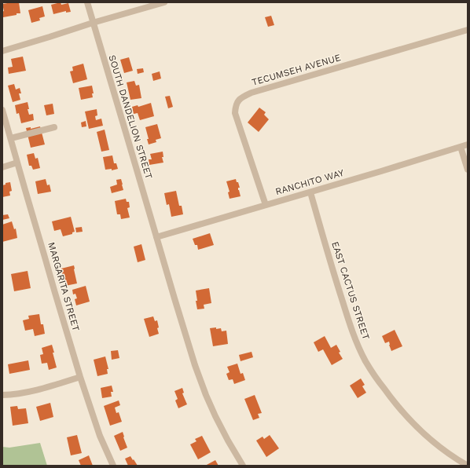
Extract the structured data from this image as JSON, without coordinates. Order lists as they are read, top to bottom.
{
  "streets": {
    "street": [
      "TECUMSEH AVENUE",
      "SOUTH DANDELION STREET",
      "RANCHITO WAY",
      "MARGARITA STREET",
      "EAST CACTUS STREET"
    ]
  },
  "crossings": [
    ["TECUMSEH AVENUE", "RANCHITO WAY"],
    ["SOUTH DANDELION STREET", "RANCHITO WAY"],
    ["RANCHITO WAY", "EAST CACTUS STREET"]
  ]
}
